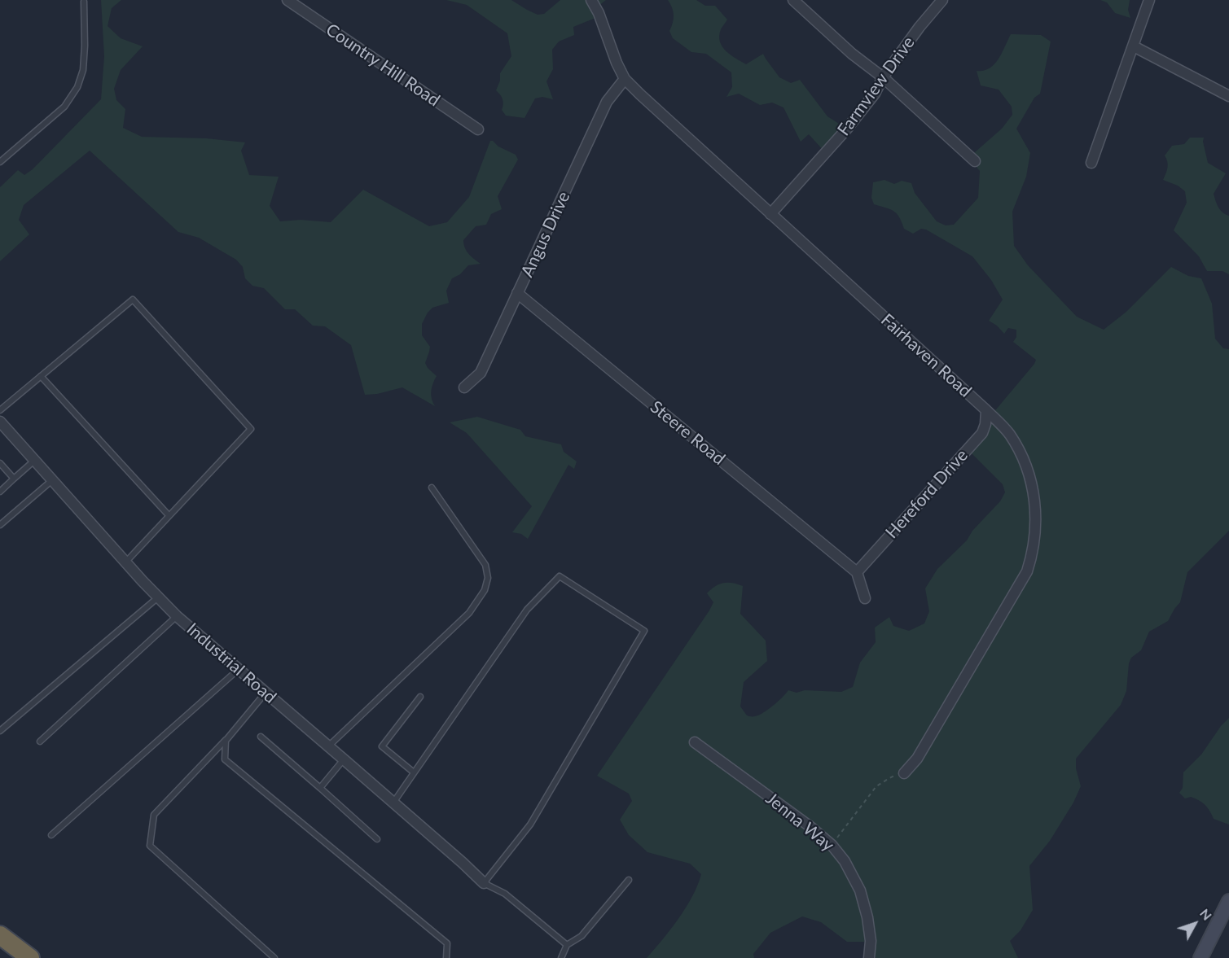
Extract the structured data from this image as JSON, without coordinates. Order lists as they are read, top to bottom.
{
  "streets": {
    "street": [
      "Country Hill Road",
      "Farmview Drive",
      "Angus Drive",
      "Fairhaven Road",
      "Steere Road",
      "Hereford Drive",
      "Industrial Road",
      "Jenna Way"
    ]
  },
  "crossings": [
    ["Farmview Drive", "Fairhaven Road"],
    ["Angus Drive", "Fairhaven Road"],
    ["Angus Drive", "Steere Road"],
    ["Fairhaven Road", "Hereford Drive"],
    ["Steere Road", "Hereford Drive"]
  ],
  "north": "top right"
}
